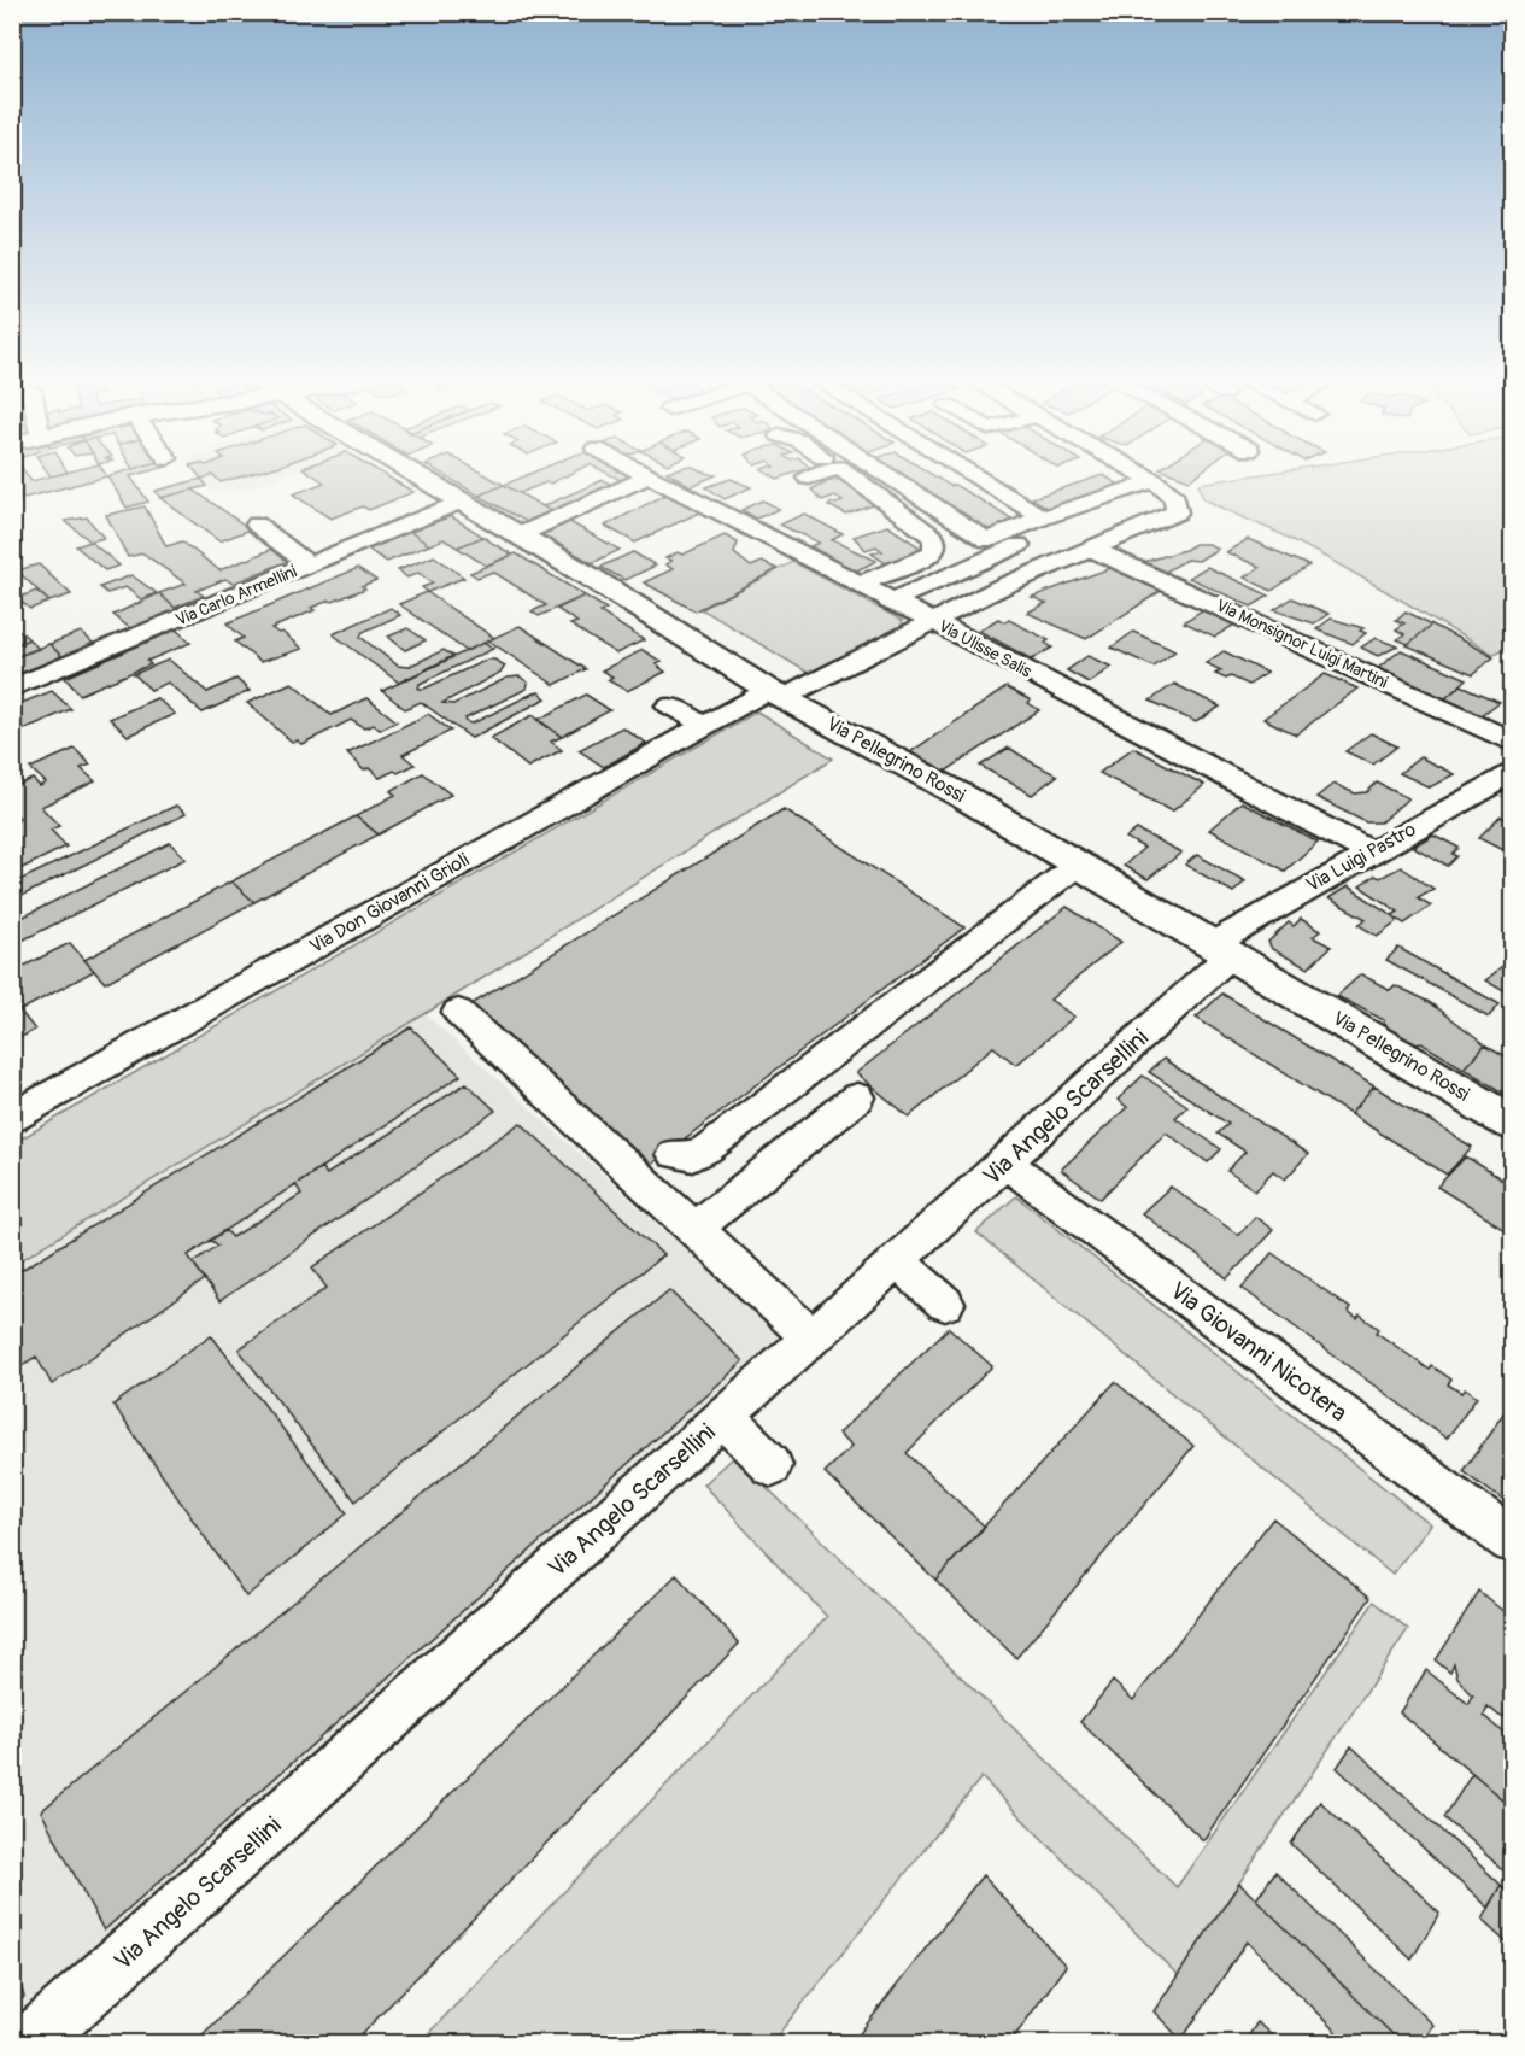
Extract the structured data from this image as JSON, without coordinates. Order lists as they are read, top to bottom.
{
  "streets": {
    "main road": ["Via Pellegrino Rossi"],
    "street": [
      "Via Carlo Armellini",
      "Via Monsignor Luigi Martini",
      "Via Ulisse Salis",
      "Via Luigi Pastro",
      "Via Don Giovanni Grioli",
      "Via Angelo Scarsellini",
      "Via Giovanni Nicotera"
    ]
  },
  "crossings": [
    ["Via Carlo Armellini", "Via Pellegrino Rossi"],
    ["Via Monsignor Luigi Martini", "Via Don Giovanni Grioli"],
    ["Via Ulisse Salis", "Via Luigi Pastro"],
    ["Via Ulisse Salis", "Via Don Giovanni Grioli"],
    ["Via Pellegrino Rossi", "Via Luigi Pastro"],
    ["Via Pellegrino Rossi", "Via Don Giovanni Grioli"],
    ["Via Pellegrino Rossi", "Via Angelo Scarsellini"],
    ["Via Luigi Pastro", "Via Angelo Scarsellini"],
    ["Via Angelo Scarsellini", "Via Giovanni Nicotera"]
  ]
}
